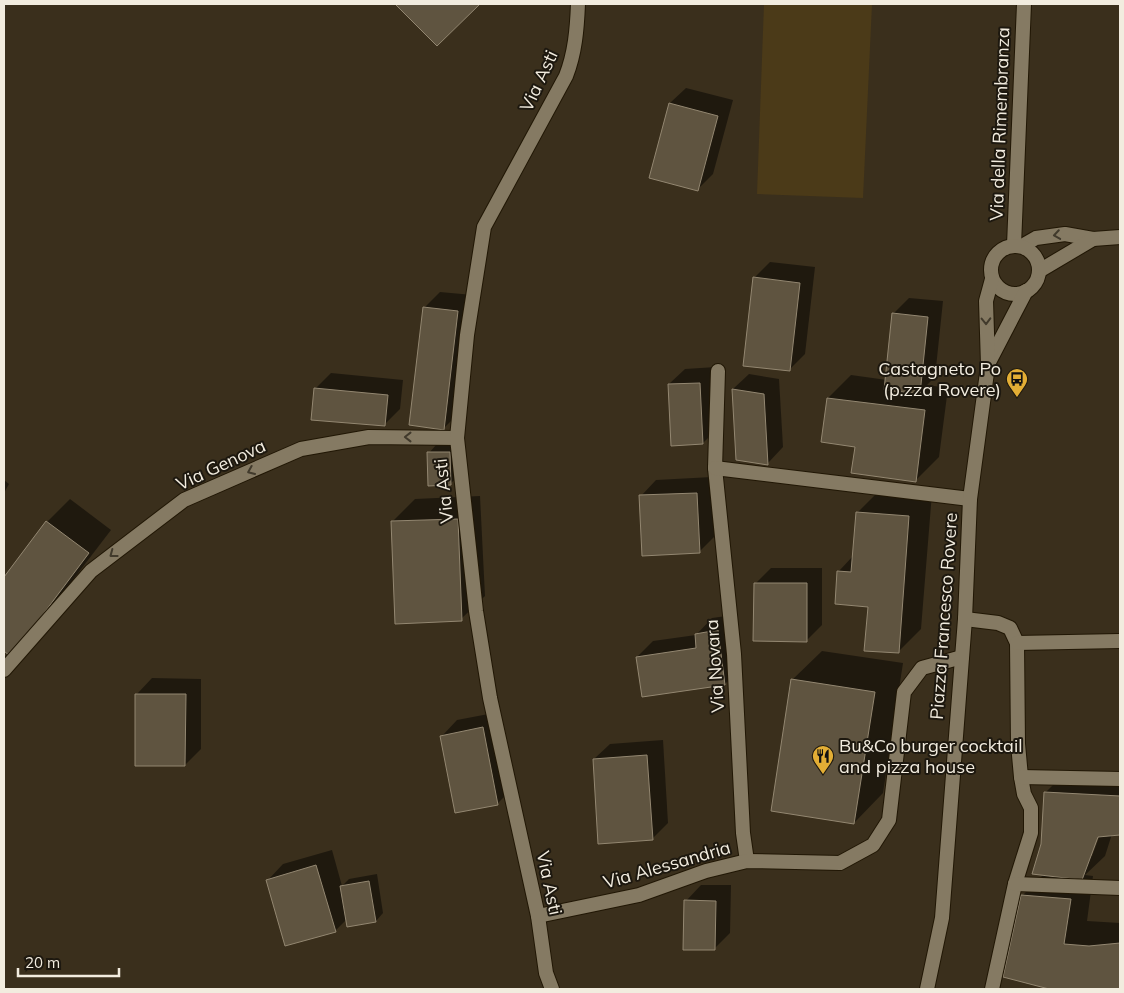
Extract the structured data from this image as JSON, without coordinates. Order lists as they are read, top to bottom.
{
  "streets": {
    "street": [
      "Via Asti",
      "Via della Rimembranza",
      "Via Genova",
      "Piazza Francesco Rovere",
      "Via Novara",
      "Via Alessandria"
    ]
  },
  "crossings": [
    ["Via Asti", "Via Genova"],
    ["Via Asti", "Via Alessandria"],
    ["Via della Rimembranza", "Piazza Francesco Rovere"],
    ["Piazza Francesco Rovere", "Via Alessandria"],
    ["Via Novara", "Via Alessandria"]
  ],
  "one_way": ["Via Genova"],
  "places": {
    "bus stop": ["Castagneto Po (p.zza Rovere)"],
    "restaurant": ["Bu&Co burger cocktail and pizza house"]
  },
  "scale_bar": "20 m"
}
